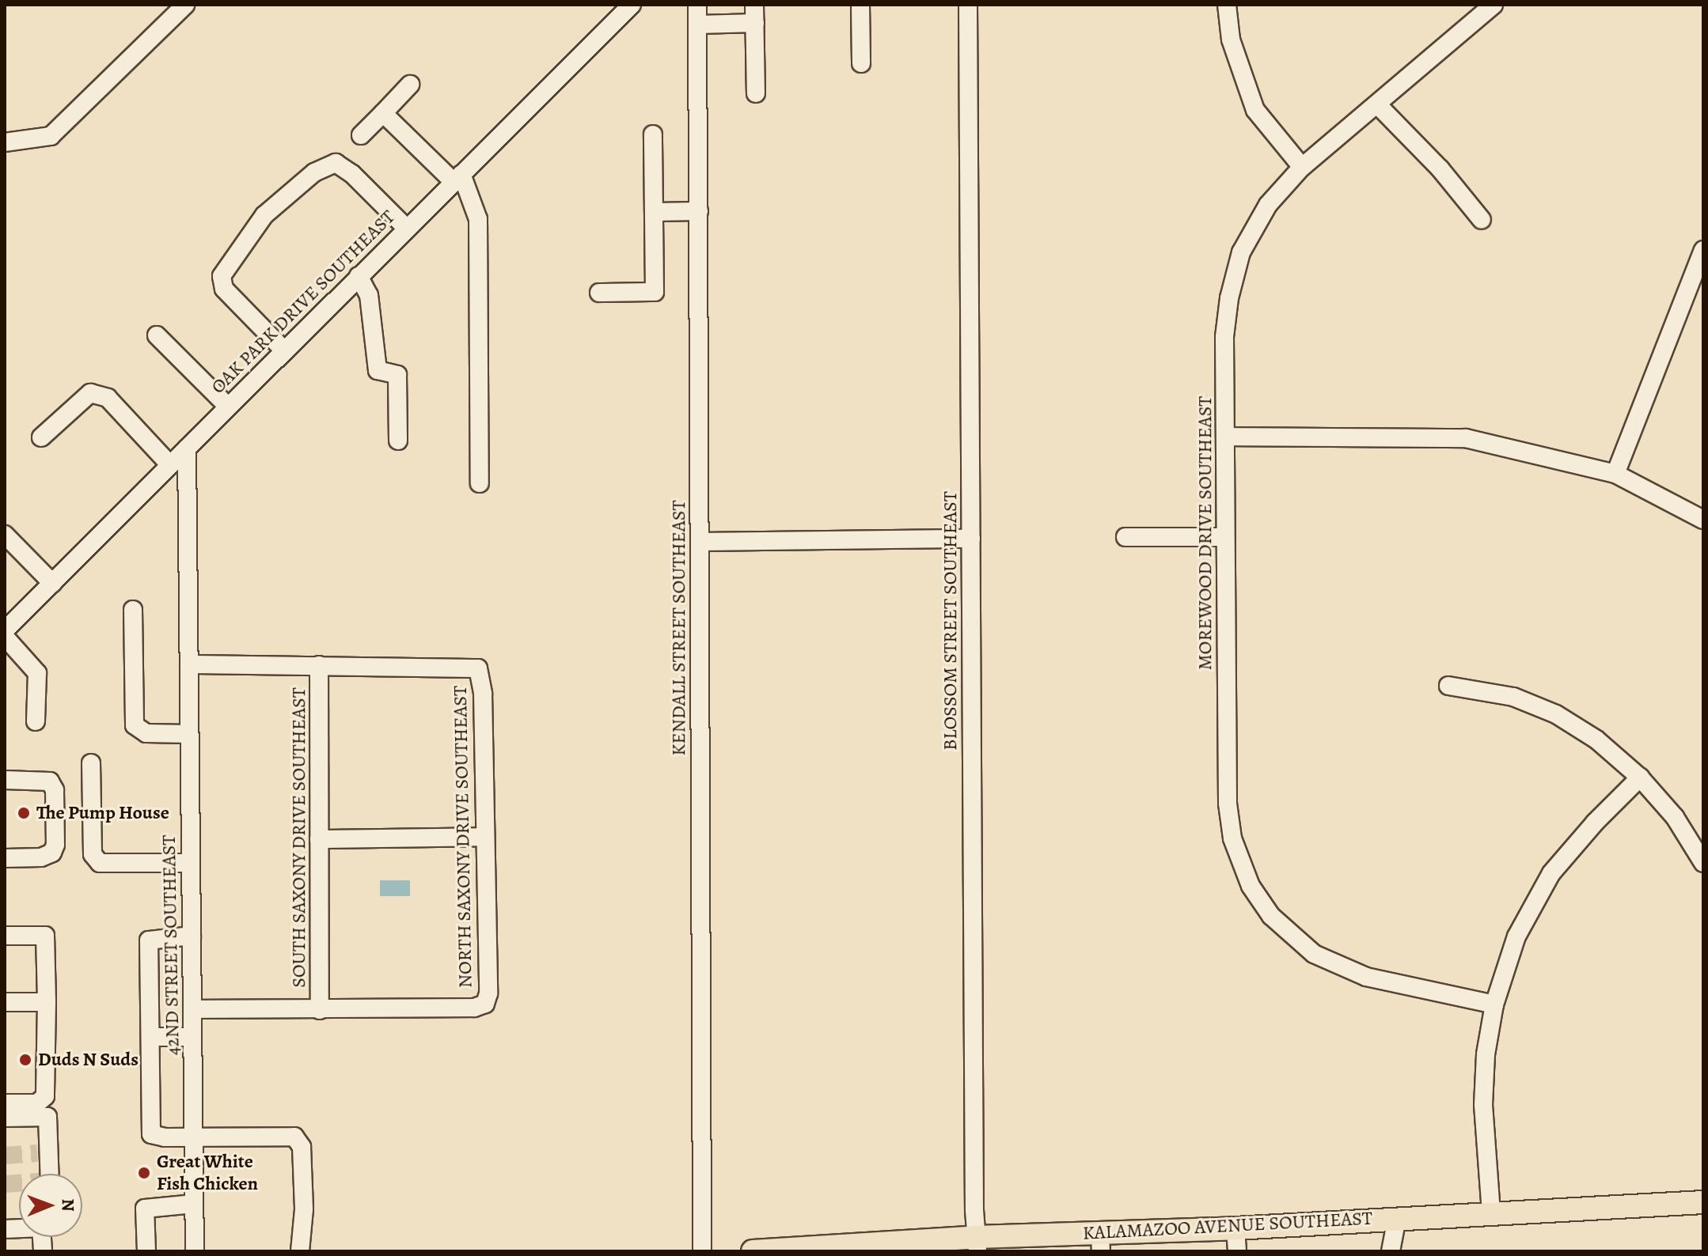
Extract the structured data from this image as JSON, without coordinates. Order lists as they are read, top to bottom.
{
  "streets": {
    "main road": ["KALAMAZOO AVENUE SOUTHEAST"],
    "street": [
      "OAK PARK DRIVE SOUTHEAST",
      "MOREWOOD DRIVE SOUTHEAST",
      "BLOSSOM STREET SOUTHEAST",
      "KENDALL STREET SOUTHEAST",
      "NORTH SAXONY DRIVE SOUTHEAST",
      "SOUTH SAXONY DRIVE SOUTHEAST",
      "42ND STREET SOUTHEAST"
    ]
  },
  "crossings": [
    ["OAK PARK DRIVE SOUTHEAST", "42ND STREET SOUTHEAST"],
    ["BLOSSOM STREET SOUTHEAST", "KALAMAZOO AVENUE SOUTHEAST"],
    ["NORTH SAXONY DRIVE SOUTHEAST", "SOUTH SAXONY DRIVE SOUTHEAST"]
  ],
  "places": ["The Pump House", "Duds N Suds", "Great White Fish Chicken"],
  "north": "right"
}
